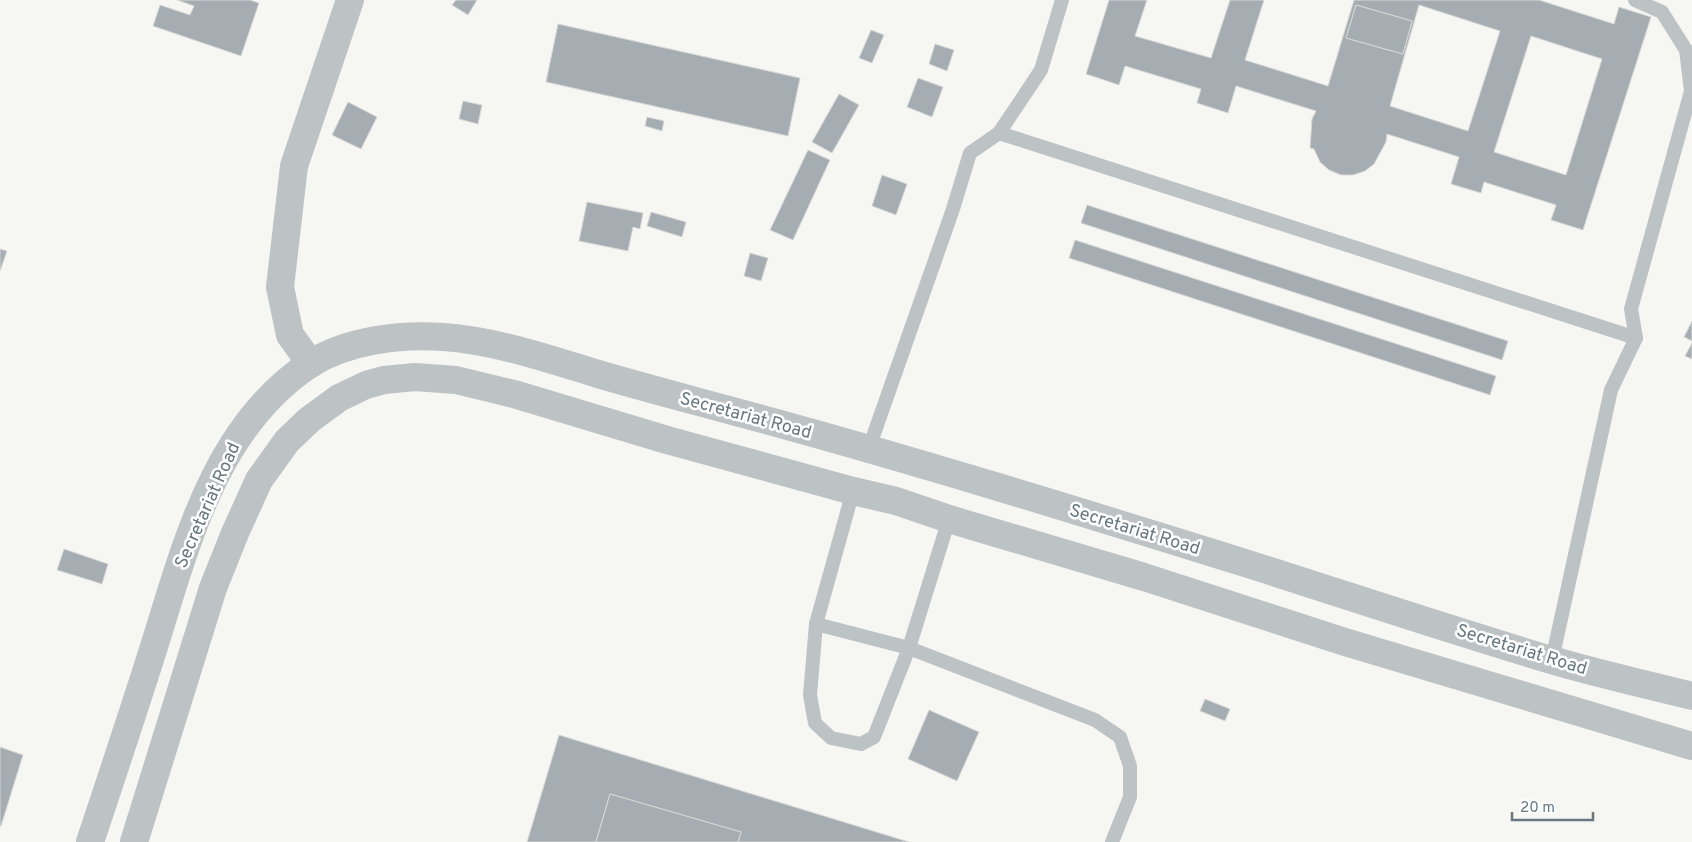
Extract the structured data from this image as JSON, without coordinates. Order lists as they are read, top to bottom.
{
  "streets": {
    "street": ["Secretariat Road"]
  },
  "scale_bar": "20 m"
}
